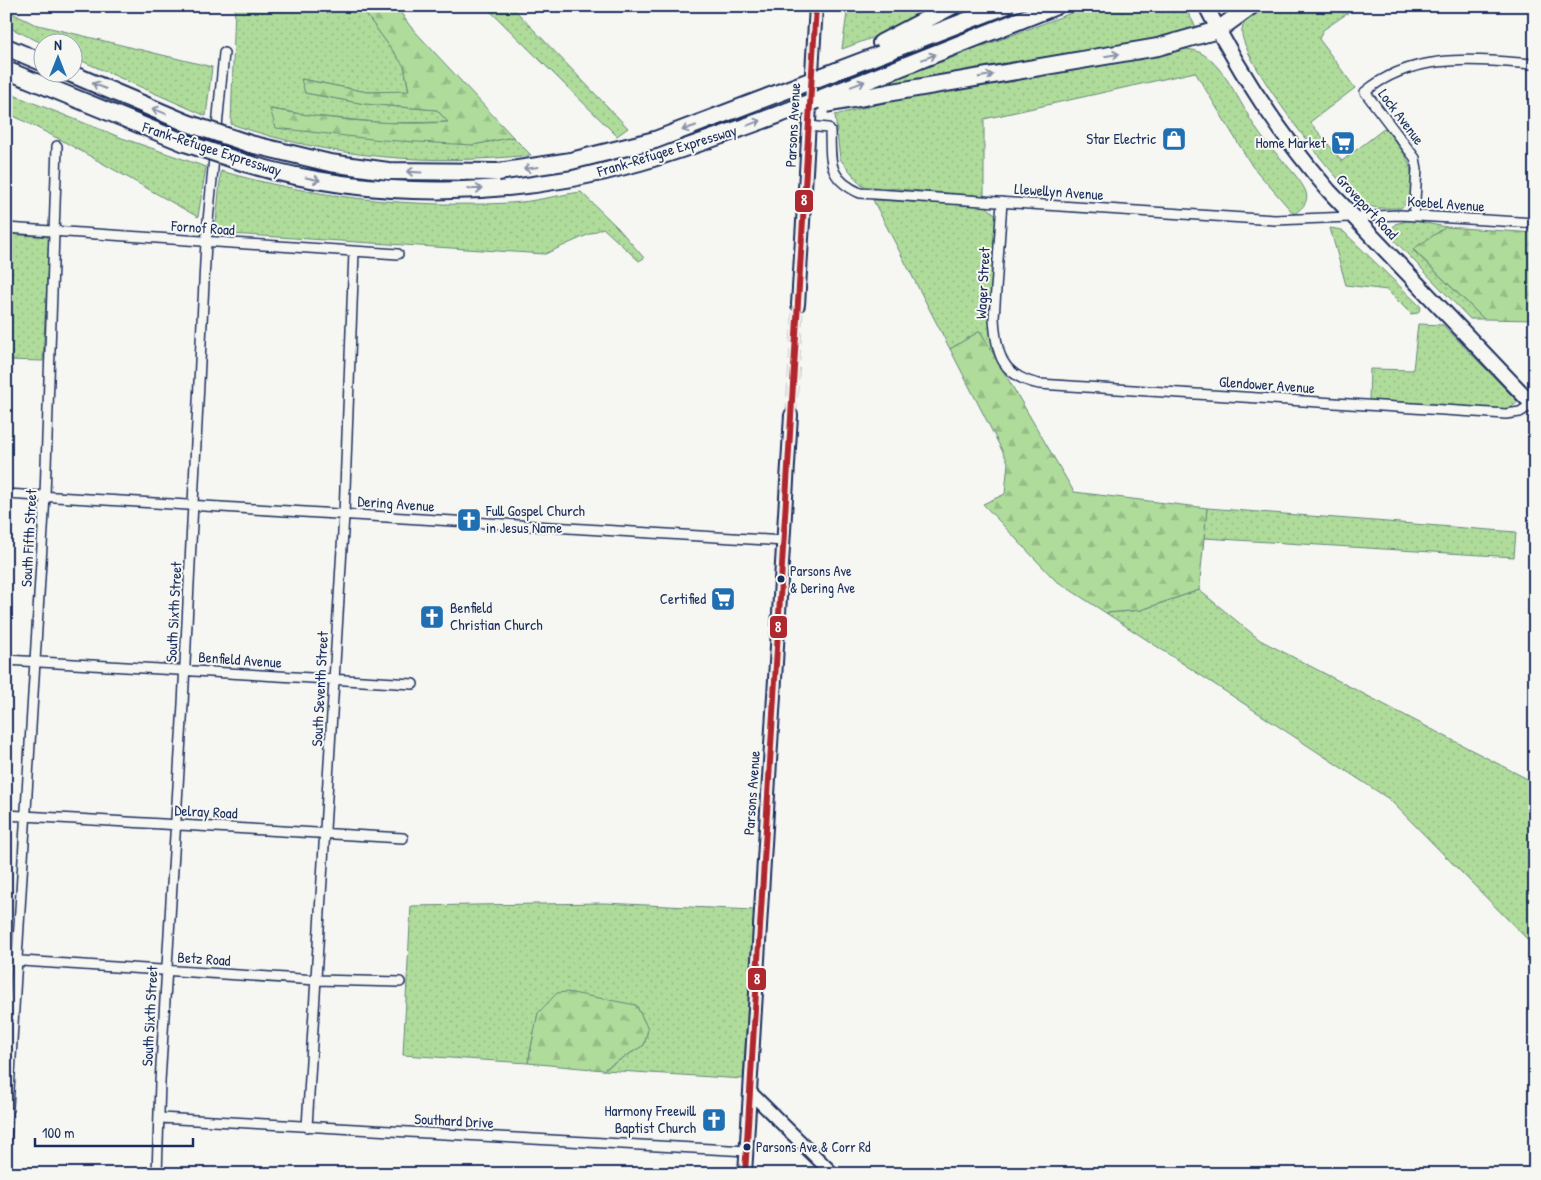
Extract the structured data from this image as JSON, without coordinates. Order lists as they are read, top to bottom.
{
  "streets": {
    "highway": ["Frank-Refugee Expressway"],
    "main road": ["Groveport Road"],
    "street": [
      "Lock Avenue",
      "Parsons Avenue",
      "Llewellyn Avenue",
      "Koebel Avenue",
      "Fornof Road",
      "Wager Street",
      "Glendower Avenue",
      "Dering Avenue",
      "South Fifth Street",
      "South Sixth Street",
      "Benfield Avenue",
      "South Seventh Street",
      "Delray Road",
      "Betz Road",
      "Southard Drive"
    ]
  },
  "crossings": [
    ["Lock Avenue", "Koebel Avenue"],
    ["Parsons Avenue", "Llewellyn Avenue"],
    ["Parsons Avenue", "Dering Avenue"],
    ["Parsons Avenue", "Southard Drive"],
    ["Llewellyn Avenue", "Koebel Avenue"],
    ["Llewellyn Avenue", "Groveport Road"],
    ["Llewellyn Avenue", "Wager Street"],
    ["Koebel Avenue", "Groveport Road"],
    ["Groveport Road", "Glendower Avenue"],
    ["Fornof Road", "South Fifth Street"],
    ["Fornof Road", "South Sixth Street"],
    ["Fornof Road", "South Seventh Street"],
    ["Wager Street", "Glendower Avenue"],
    ["Dering Avenue", "South Fifth Street"],
    ["Dering Avenue", "South Sixth Street"],
    ["Dering Avenue", "South Seventh Street"],
    ["South Fifth Street", "Benfield Avenue"],
    ["South Fifth Street", "Delray Road"],
    ["South Fifth Street", "Betz Road"],
    ["South Sixth Street", "Benfield Avenue"],
    ["South Sixth Street", "Delray Road"],
    ["South Sixth Street", "Betz Road"],
    ["South Sixth Street", "Southard Drive"],
    ["Benfield Avenue", "South Seventh Street"],
    ["South Seventh Street", "Delray Road"],
    ["South Seventh Street", "Betz Road"],
    ["South Seventh Street", "Southard Drive"]
  ],
  "places": {
    "shop": ["Star Electric"],
    "supermarket": ["Home Market", "Certified"],
    "church": ["Full Gospel Church in Jesus Name", "Benfield Christian Church", "Harmony Freewill Baptist Church"],
    "other": ["Parsons Ave & Dering Ave", "Parsons Ave & Corr Rd"]
  },
  "lines": ["transit line 8"],
  "scale_bar": "100 m",
  "north": "top"
}
